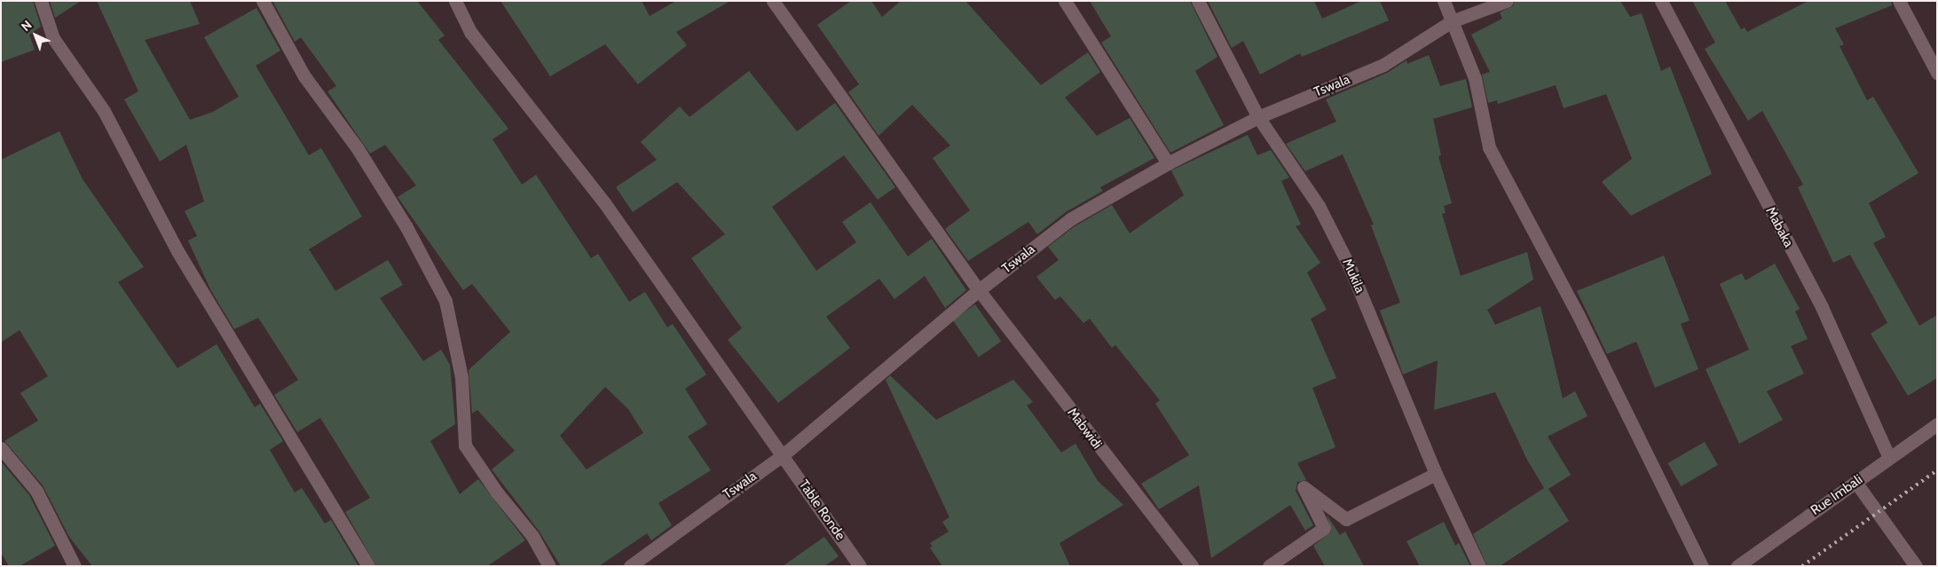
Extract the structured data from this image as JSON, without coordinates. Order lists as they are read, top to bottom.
{
  "streets": {
    "street": [
      "Tswala",
      "Mabaka",
      "Mukila",
      "Mabwidi",
      "Rue Imbali",
      "Table Ronde"
    ]
  },
  "crossings": [
    ["Tswala", "Mukila"],
    ["Tswala", "Mabwidi"],
    ["Tswala", "Table Ronde"],
    ["Mabaka", "Rue Imbali"]
  ],
  "north": "top left"
}
